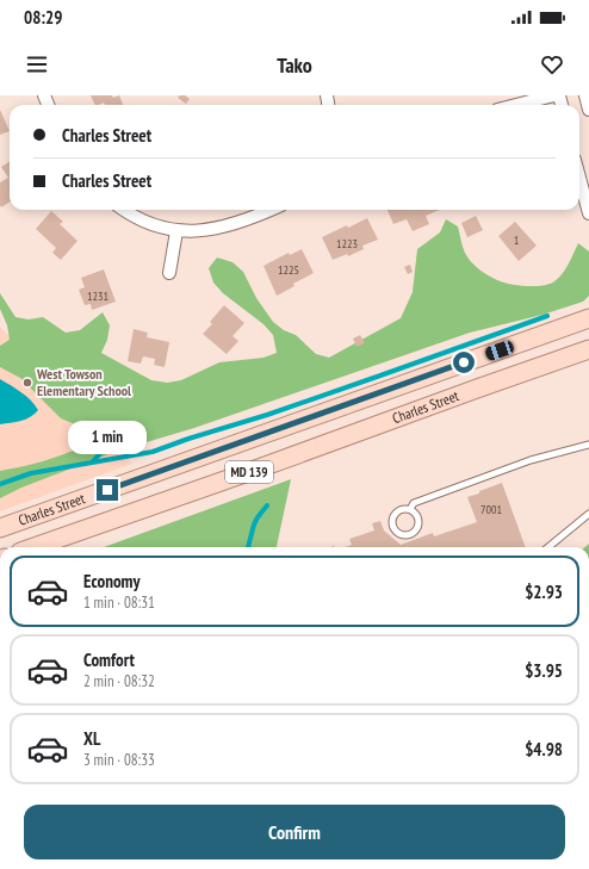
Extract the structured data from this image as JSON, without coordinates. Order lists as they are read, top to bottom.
{
  "streets": {
    "main road": ["Charles Street", "MD 139"]
  },
  "places": ["West Towson Elementary School"],
  "house_numbers": [
    "1",
    "1223",
    "1225",
    "1231",
    "7001"
  ],
  "page": {
    "status": "08:29",
    "header": "Tako",
    "banner": ["Charles Street", "Charles Street"],
    "bubble": "1 min",
    "list": [
      {
        "name": "Economy",
        "note": "1 min · 08:31",
        "value": "$2.93"
      },
      {
        "name": "Comfort",
        "note": "2 min · 08:32",
        "value": "$3.95"
      },
      {
        "name": "XL",
        "note": "3 min · 08:33",
        "value": "$4.98"
      }
    ],
    "buttons": "Confirm"
  }
}
